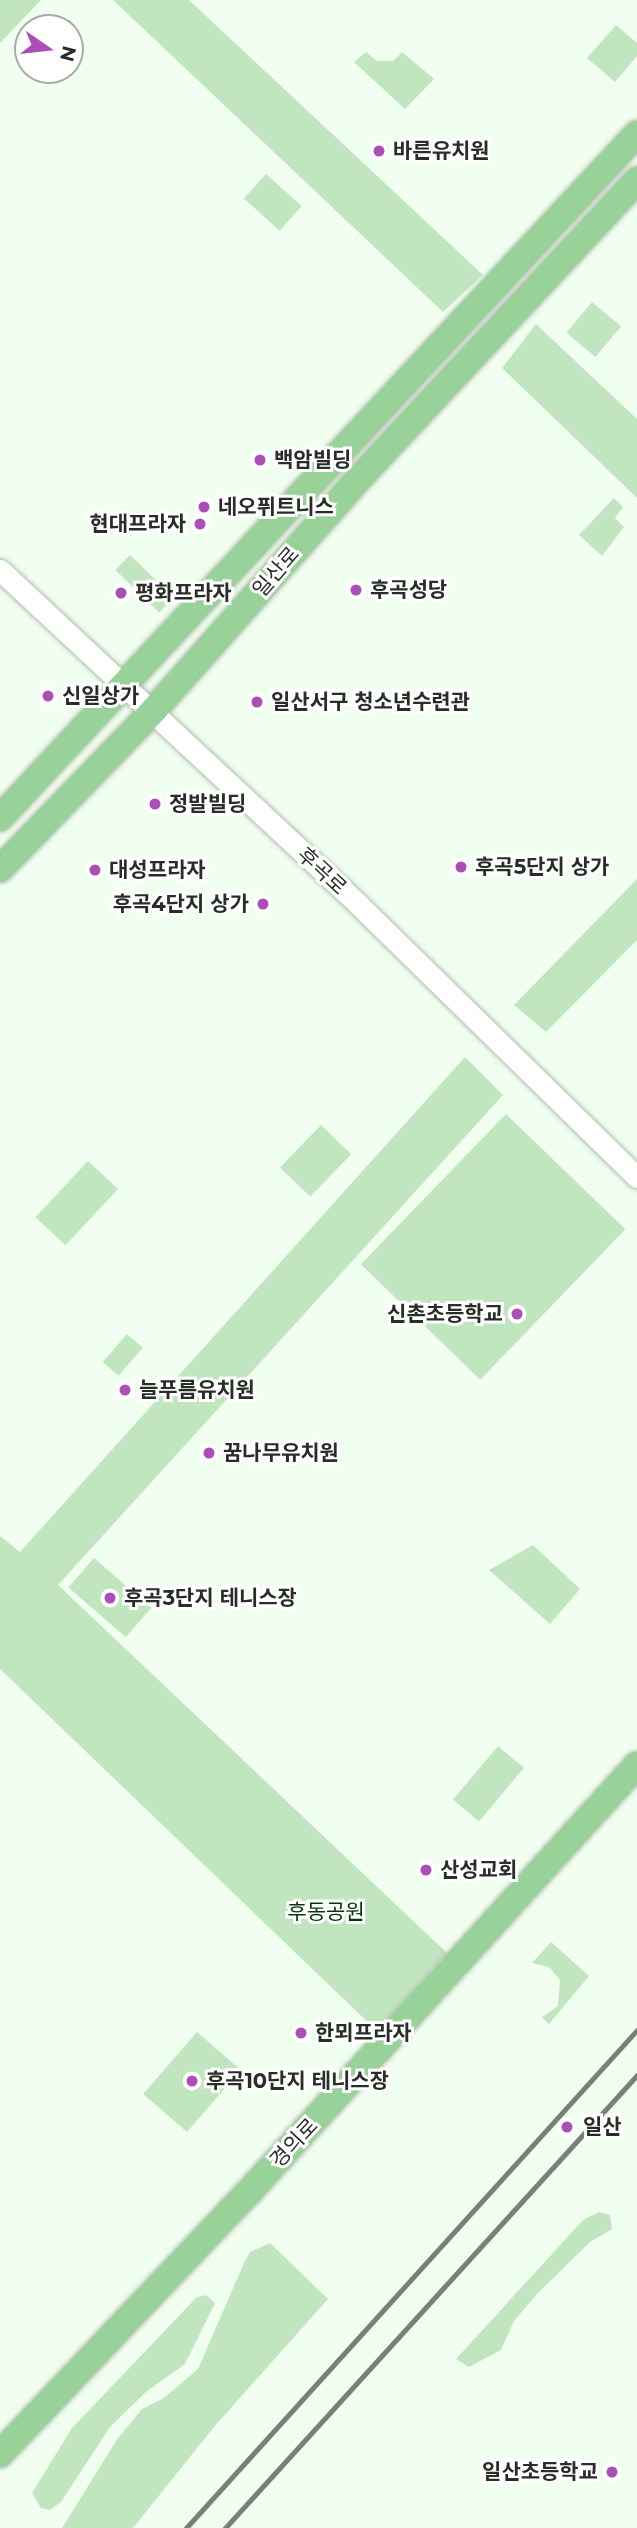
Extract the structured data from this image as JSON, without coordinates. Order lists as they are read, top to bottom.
{
  "streets": {
    "main road": ["일산로", "경의로"],
    "street": ["후곡로"]
  },
  "crossings": [
    ["일산로", "후곡로"]
  ],
  "parks": ["후동공원"],
  "places": [
    "바른유치원",
    "백암빌딩",
    "네오퓌트니스",
    "현대프라자",
    "후곡성당",
    "평화프라자",
    "신일상가",
    "일산서구 청소년수련관",
    "정발빌딩",
    "후곡5단지 상가",
    "대성프라자",
    "후곡4단지 상가",
    "신촌초등학교",
    "늘푸름유치원",
    "꿈나무유치원",
    "후곡3단지 테니스장",
    "산성교회",
    "한뫼프라자",
    "후곡10단지 테니스장",
    "일산",
    "일산초등학교"
  ],
  "north": "right"
}
